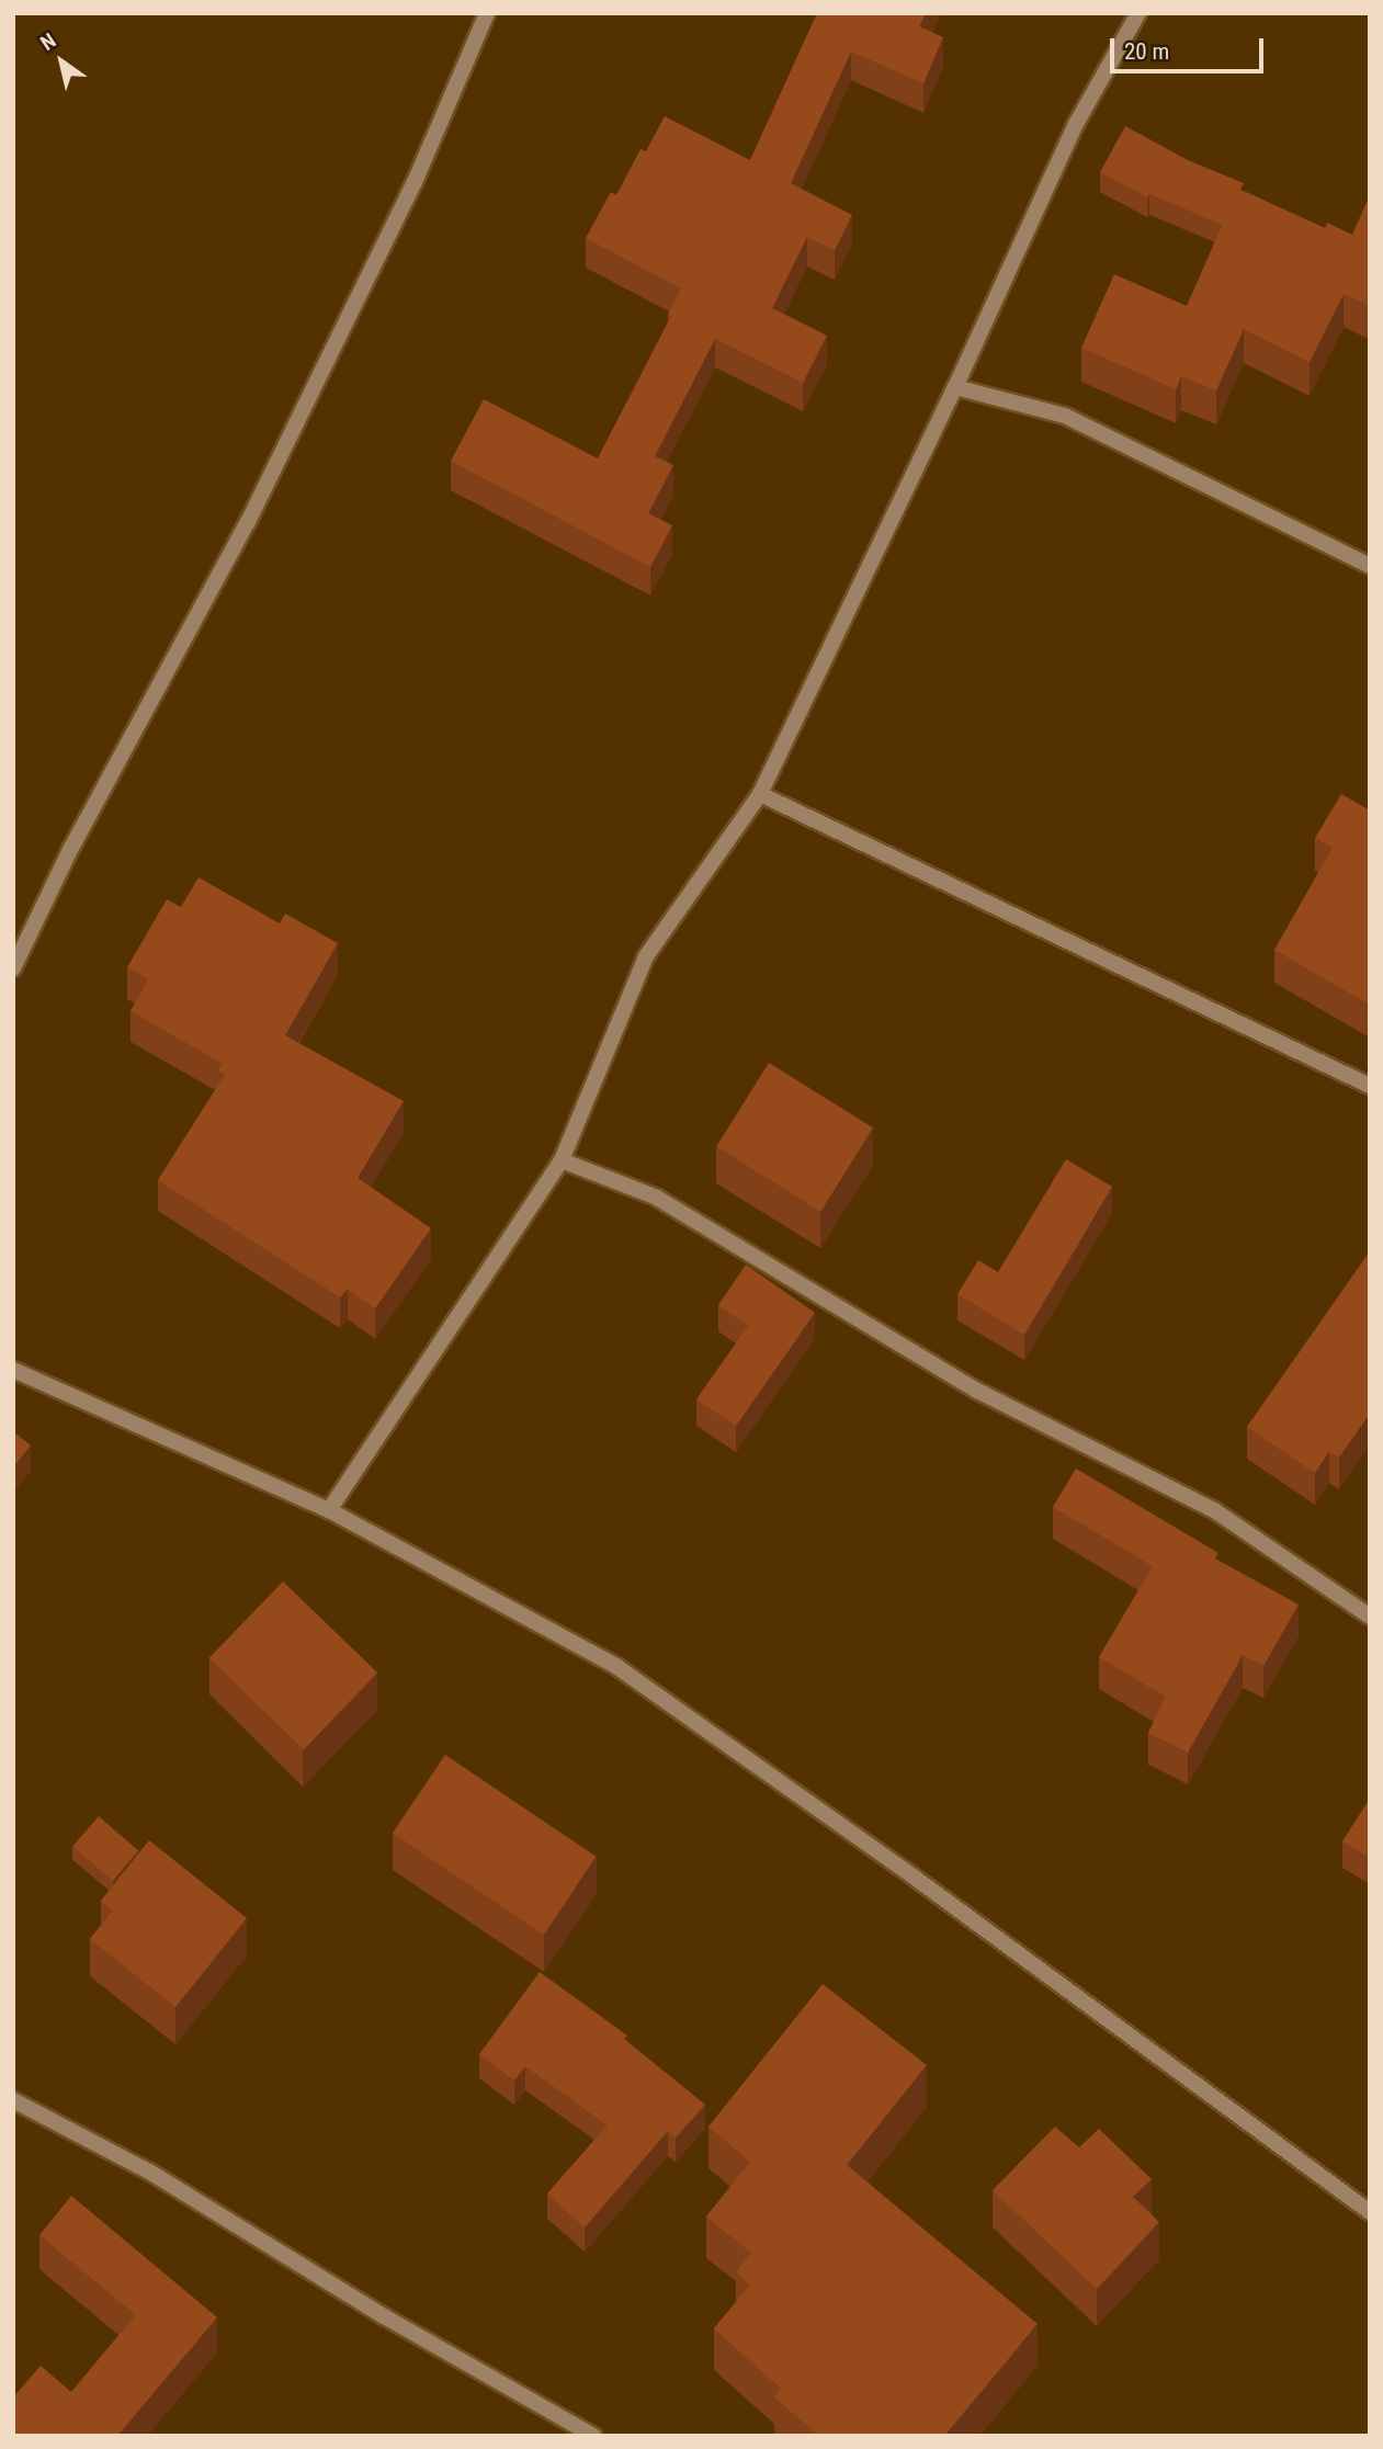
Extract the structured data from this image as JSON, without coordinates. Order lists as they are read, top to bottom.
{
  "scale_bar": "20 m",
  "north": "top left"
}
